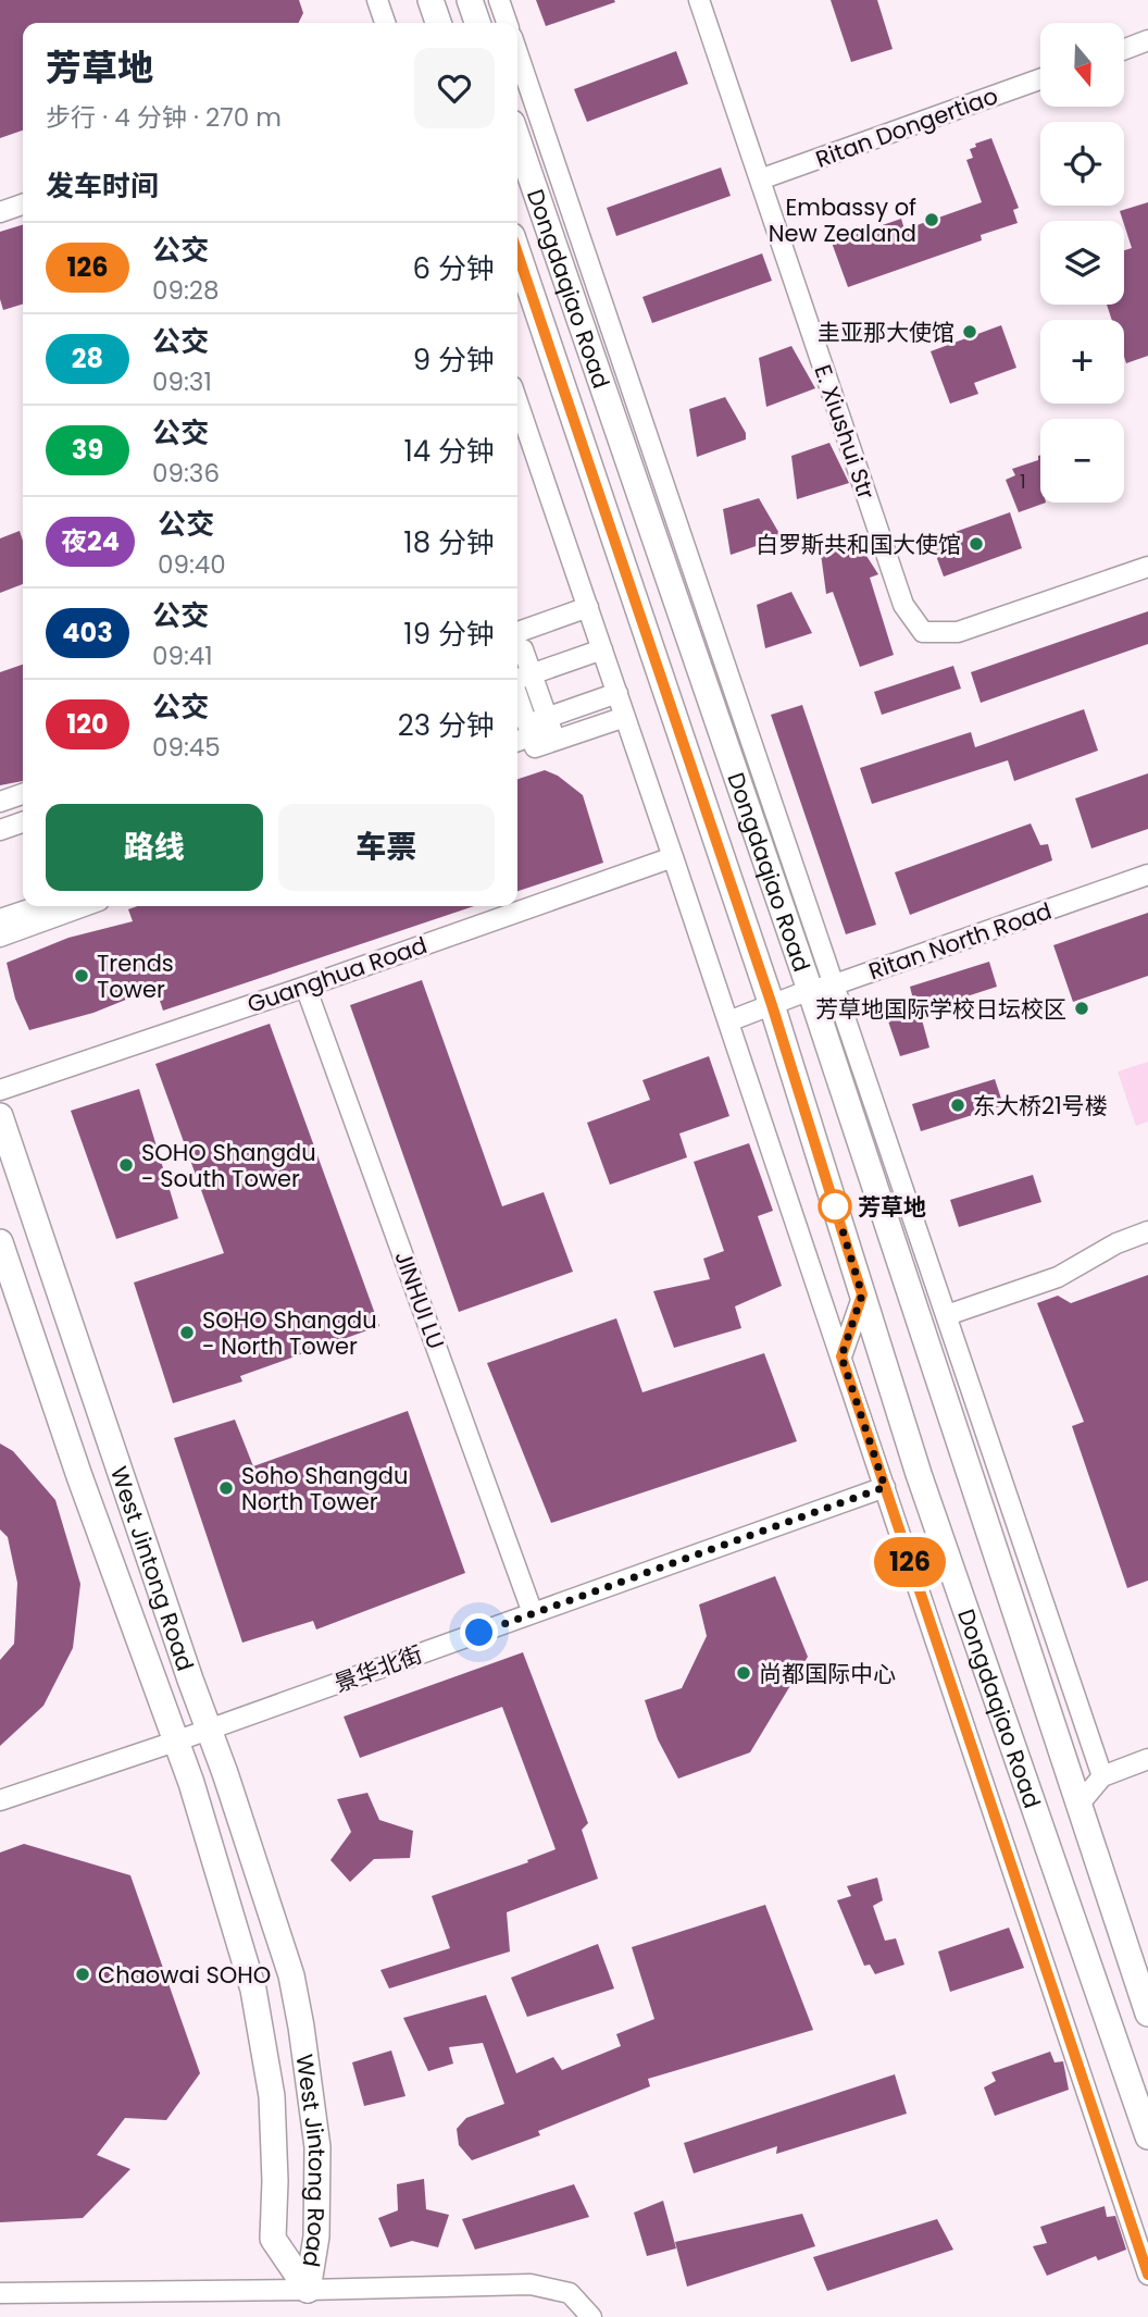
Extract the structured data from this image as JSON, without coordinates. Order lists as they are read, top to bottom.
{
  "streets": {
    "main road": ["Dongdaqiao Road", "West Jintong Road"],
    "street": [
      "Ritan Dongertiao",
      "E. Xiushui Str",
      "Ritan North Road",
      "Guanghua Road",
      "JINHUI LU",
      "景华北街"
    ]
  },
  "crossings": [
    ["Ritan Dongertiao", "E. Xiushui Str"],
    ["Dongdaqiao Road", "Ritan North Road"],
    ["Guanghua Road", "JINHUI LU"],
    ["JINHUI LU", "景华北街"],
    ["West Jintong Road", "景华北街"]
  ],
  "places": [
    "Embassy of New Zealand",
    "圭亚那大使馆",
    "白罗斯共和国大使馆",
    "Trends Tower",
    "芳草地国际学校日坛校区",
    "东大桥21号楼",
    "SOHO Shangdu - South Tower",
    "芳草地",
    "SOHO Shangdu - North Tower",
    "Soho Shangdu North Tower",
    "尚都国际中心",
    "Chaowai SOHO"
  ],
  "lines": ["bus line 126"],
  "house_numbers": ["1"],
  "north": "bottom",
  "page": {
    "on_map": "126",
    "map_buttons": ["+", "−"],
    "heading": [
      ["芳草地", "步行 · 4 分钟 · 270 m"],
      "发车时间"
    ],
    "list": [
      {
        "mark": "126",
        "name": "公交",
        "note": "09:28",
        "value": "6 分钟"
      },
      {
        "mark": "28",
        "name": "公交",
        "note": "09:31",
        "value": "9 分钟"
      },
      {
        "mark": "39",
        "name": "公交",
        "note": "09:36",
        "value": "14 分钟"
      },
      {
        "mark": "夜24",
        "name": "公交",
        "note": "09:40",
        "value": "18 分钟"
      },
      {
        "mark": "403",
        "name": "公交",
        "note": "09:41",
        "value": "19 分钟"
      },
      {
        "mark": "120",
        "name": "公交",
        "note": "09:45",
        "value": "23 分钟"
      }
    ],
    "buttons": ["路线", "车票"]
  }
}
